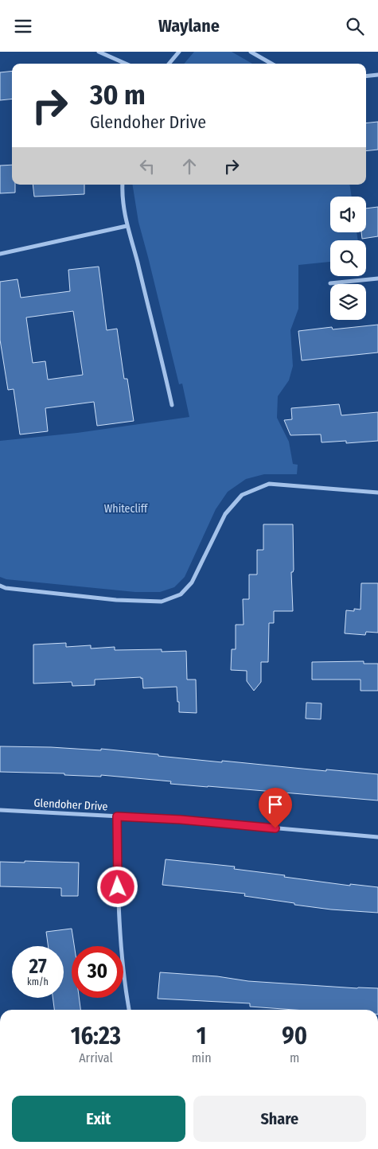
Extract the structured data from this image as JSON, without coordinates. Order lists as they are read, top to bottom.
{
  "streets": {
    "street": ["Glendoher Drive"]
  },
  "parks": ["Whitecliff"],
  "page": {
    "header": "Waylane",
    "turn": ["30 m", "Glendoher Drive"],
    "speed": "27 km/h",
    "limit": "30",
    "eta": [
      "16:23",
      "Arrival",
      "1",
      "min",
      "90",
      "m"
    ],
    "buttons": ["Exit", "Share"]
  }
}
